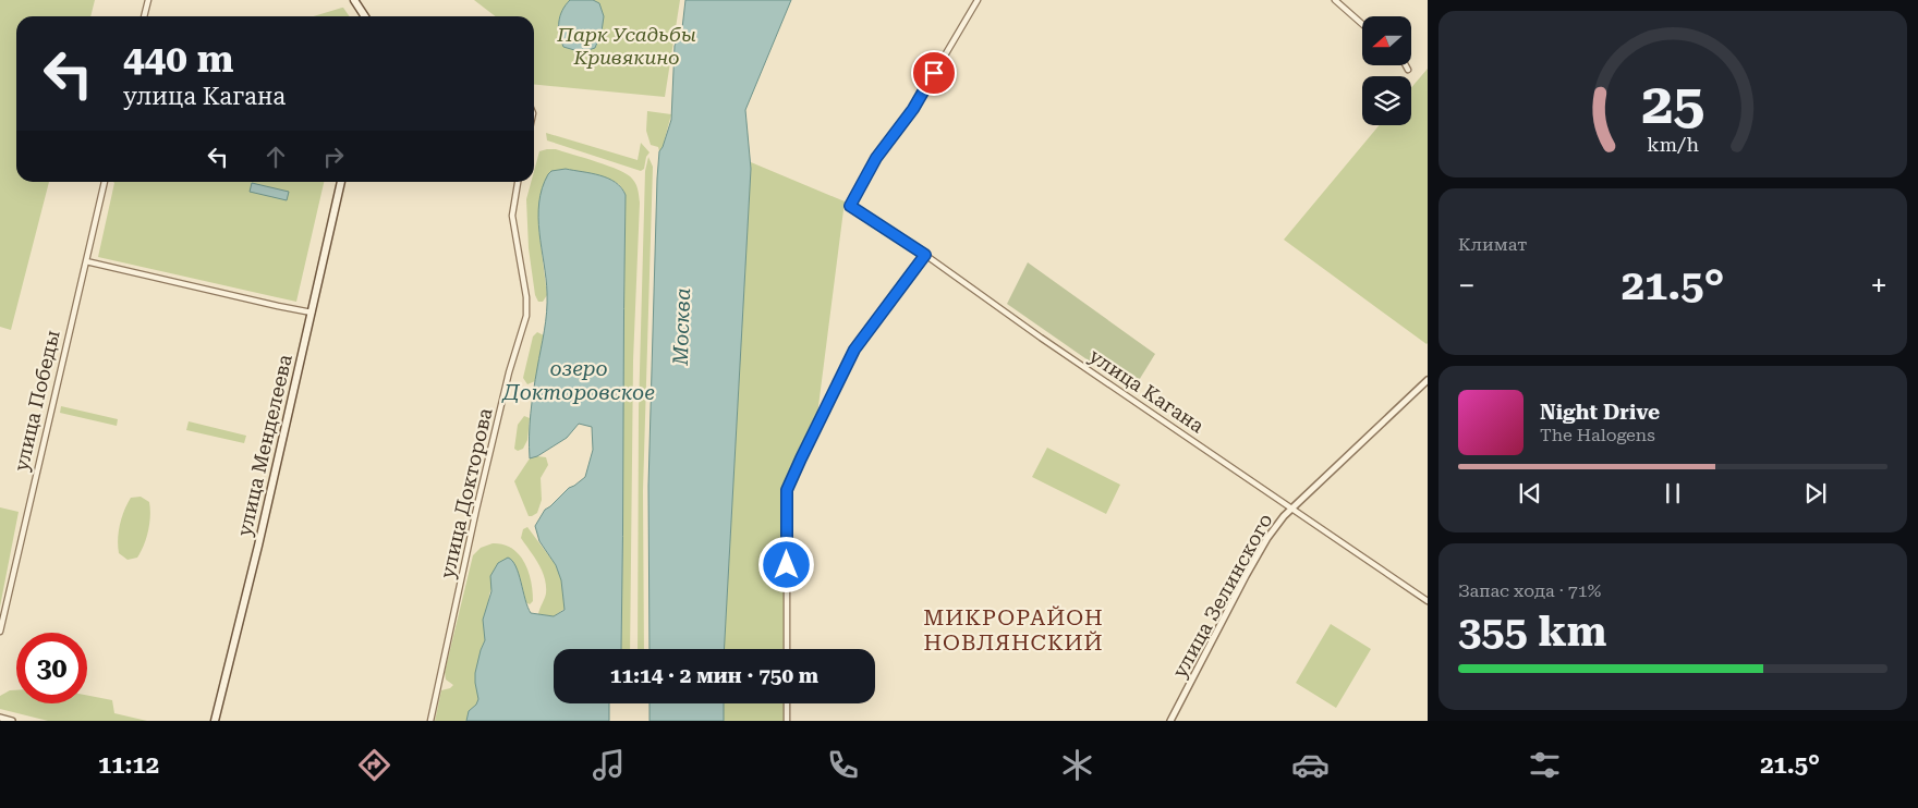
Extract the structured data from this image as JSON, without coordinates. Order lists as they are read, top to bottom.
{
  "streets": {
    "main road": ["улица Менделеева"],
    "street": [
      "улица Кагана",
      "улица Победы",
      "улица Докторова",
      "улица Зелинского"
    ]
  },
  "crossings": [
    ["улица Кагана", "улица Зелинского"]
  ],
  "districts": ["МИКРОРАЙОН НОВЛЯНСКИЙ"],
  "water": ["Москва", "озеро Докторовское"],
  "parks": ["Парк Усадьбы Кривякино"],
  "north": "left",
  "page": {
    "turn": ["440 m", "улица Кагана"],
    "tile": [
      "Климат",
      ["Запас хода · 71%", "355 km"]
    ],
    "heat": ["−", "21.5°", "+"],
    "song": ["Night Drive", "The Halogens"],
    "limit": "30",
    "trip": "11:14 · 2 мин · 750 m",
    "tabs": ["11:12", "21.5°"],
    "gauge": ["25", "km/h"]
  }
}
